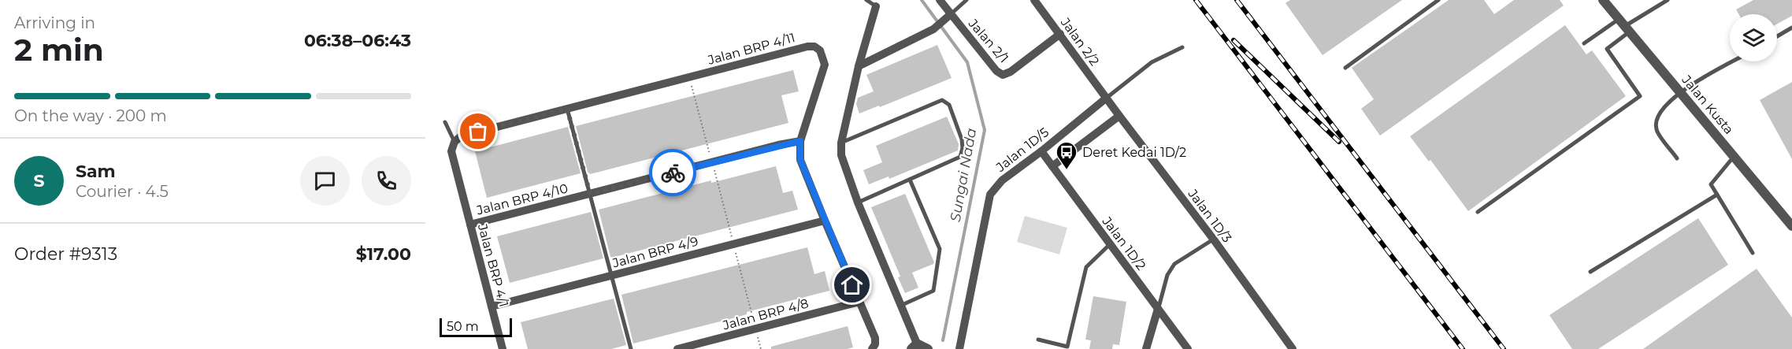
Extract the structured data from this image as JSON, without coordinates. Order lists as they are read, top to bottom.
{
  "streets": {
    "street": [
      "Jalan 2/1",
      "Jalan 2/2",
      "Jalan BRP 4/11",
      "Jalan Kusta",
      "Jalan 1D/5",
      "Jalan BRP 4/10",
      "Jalan 1D/3",
      "Jalan 1D/2",
      "Jalan BRP 4/9",
      "Jalan BRP 4/1",
      "Jalan BRP 4/8"
    ]
  },
  "crossings": [
    ["Jalan 2/1", "Jalan 2/2"],
    ["Jalan 2/2", "Jalan 1D/5"],
    ["Jalan 2/2", "Jalan 1D/3"],
    ["Jalan BRP 4/11", "Jalan BRP 4/10"],
    ["Jalan BRP 4/11", "Jalan BRP 4/9"],
    ["Jalan BRP 4/11", "Jalan BRP 4/1"],
    ["Jalan BRP 4/11", "Jalan BRP 4/8"],
    ["Jalan 1D/5", "Jalan 1D/3"],
    ["Jalan 1D/5", "Jalan 1D/2"],
    ["Jalan BRP 4/10", "Jalan BRP 4/1"],
    ["Jalan BRP 4/9", "Jalan BRP 4/1"]
  ],
  "water": ["Sungai Nada"],
  "places": {
    "bus stop": ["Deret Kedai 1D/2"]
  },
  "scale_bar": "50 m",
  "page": {
    "heading": ["2 min", "Arriving in", "06:38–06:43"],
    "panel": [
      "Sam",
      "Courier · 4.5",
      "Order #9313",
      "$17.00"
    ],
    "bar": "On the way · 200 m",
    "round": "S",
    "scale": "50 m"
  }
}
